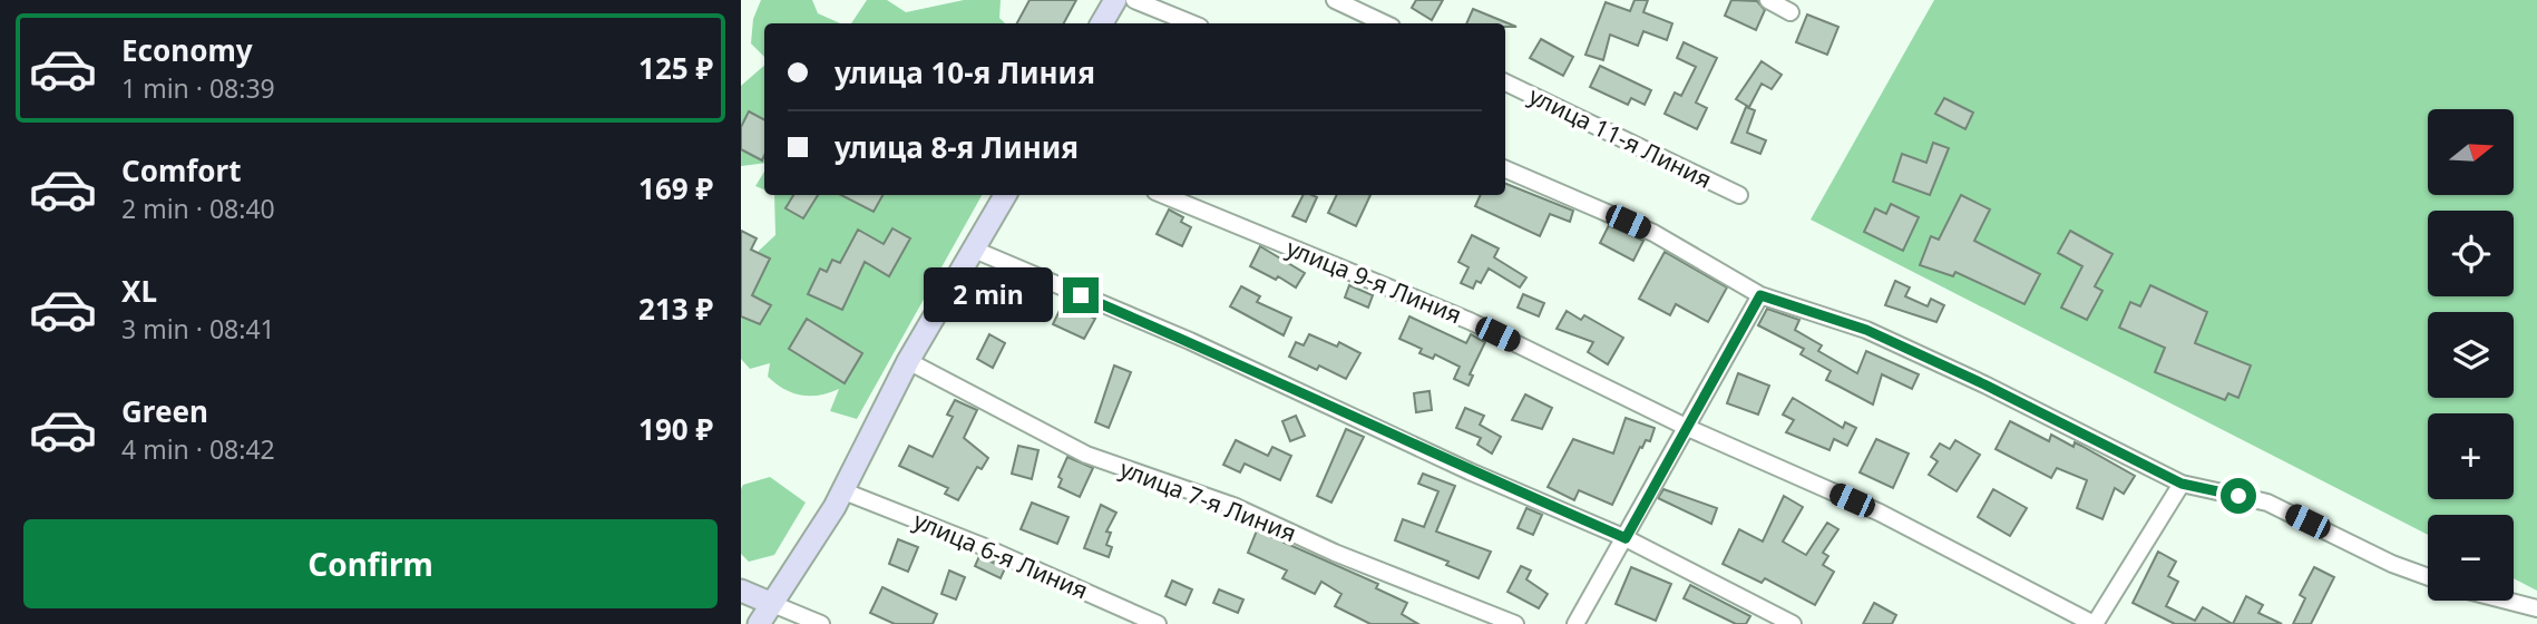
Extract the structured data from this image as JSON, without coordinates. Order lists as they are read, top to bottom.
{
  "streets": {
    "street": [
      "улица 11-я Линия",
      "улица 9-я Линия",
      "улица 7-я Линия",
      "улица 6-я Линия"
    ]
  },
  "north": "right",
  "page": {
    "list": [
      {
        "name": "Economy",
        "note": "1 min · 08:39",
        "value": "125 ₽"
      },
      {
        "name": "Comfort",
        "note": "2 min · 08:40",
        "value": "169 ₽"
      },
      {
        "name": "XL",
        "note": "3 min · 08:41",
        "value": "213 ₽"
      },
      {
        "name": "Green",
        "note": "4 min · 08:42",
        "value": "190 ₽"
      }
    ],
    "banner": ["улица 10-я Линия", "улица 8-я Линия"],
    "map_buttons": ["+", "−"],
    "bubble": "2 min",
    "buttons": "Confirm"
  }
}
